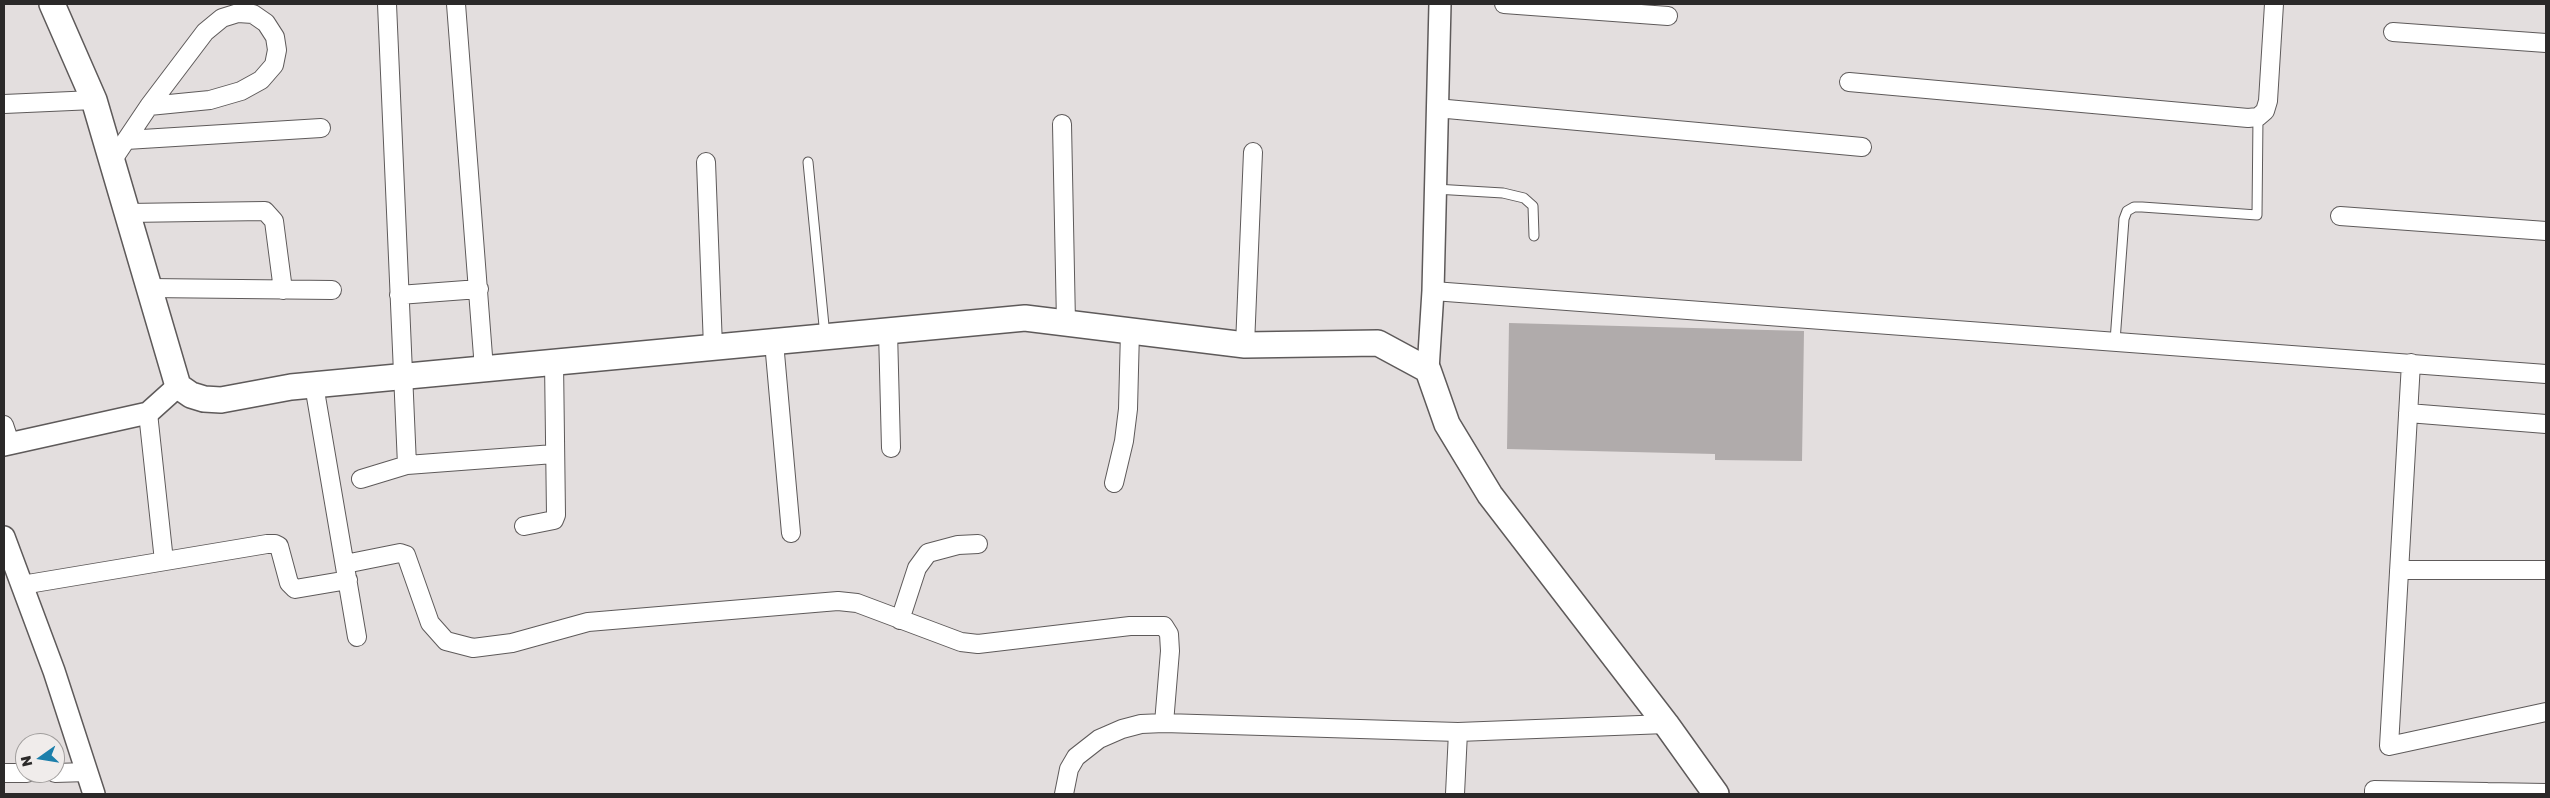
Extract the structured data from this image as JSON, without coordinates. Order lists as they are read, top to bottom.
{
  "north": "left"
}
